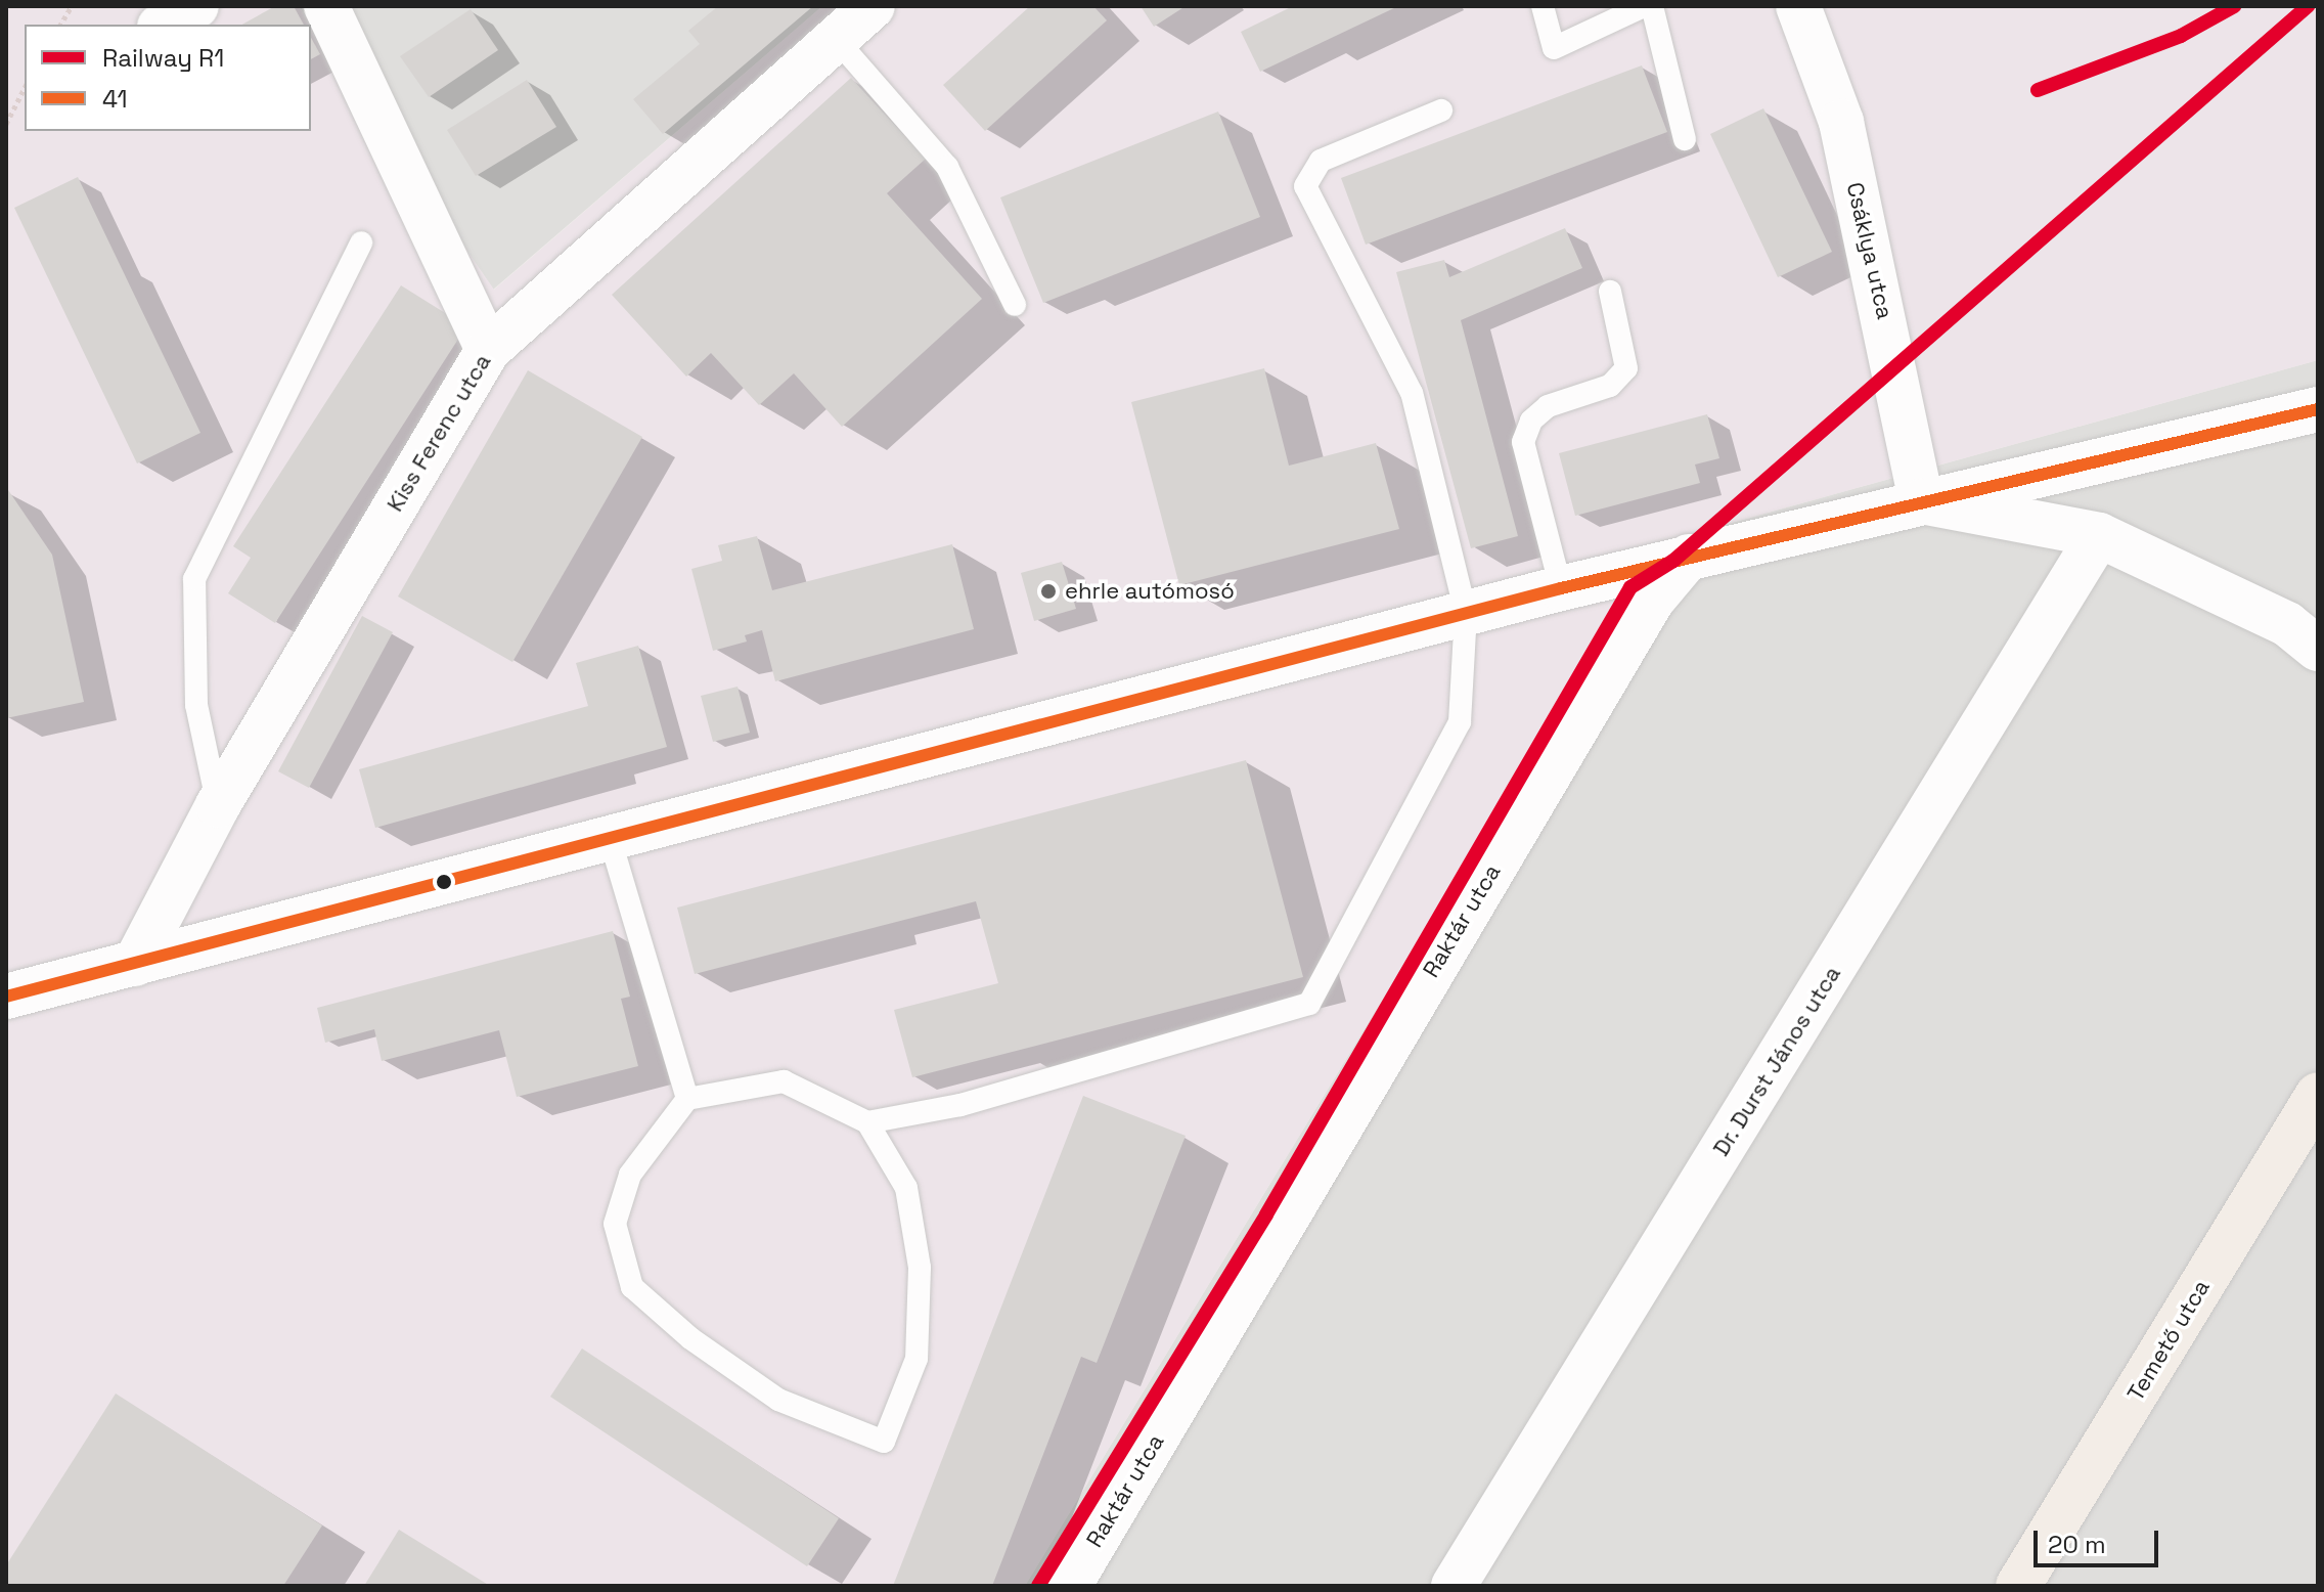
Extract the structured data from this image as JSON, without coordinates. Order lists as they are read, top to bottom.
{
  "streets": {
    "main road": ["Temető utca"],
    "street": [
      "Csáklya utca",
      "Kiss Ferenc utca",
      "Raktár utca",
      "Dr. Durst János utca"
    ]
  },
  "places": ["ehrle autómosó"],
  "lines": ["rail line R1", "transit line 41"],
  "legend": ["Railway R1", "41"],
  "scale_bar": "20 m"
}
